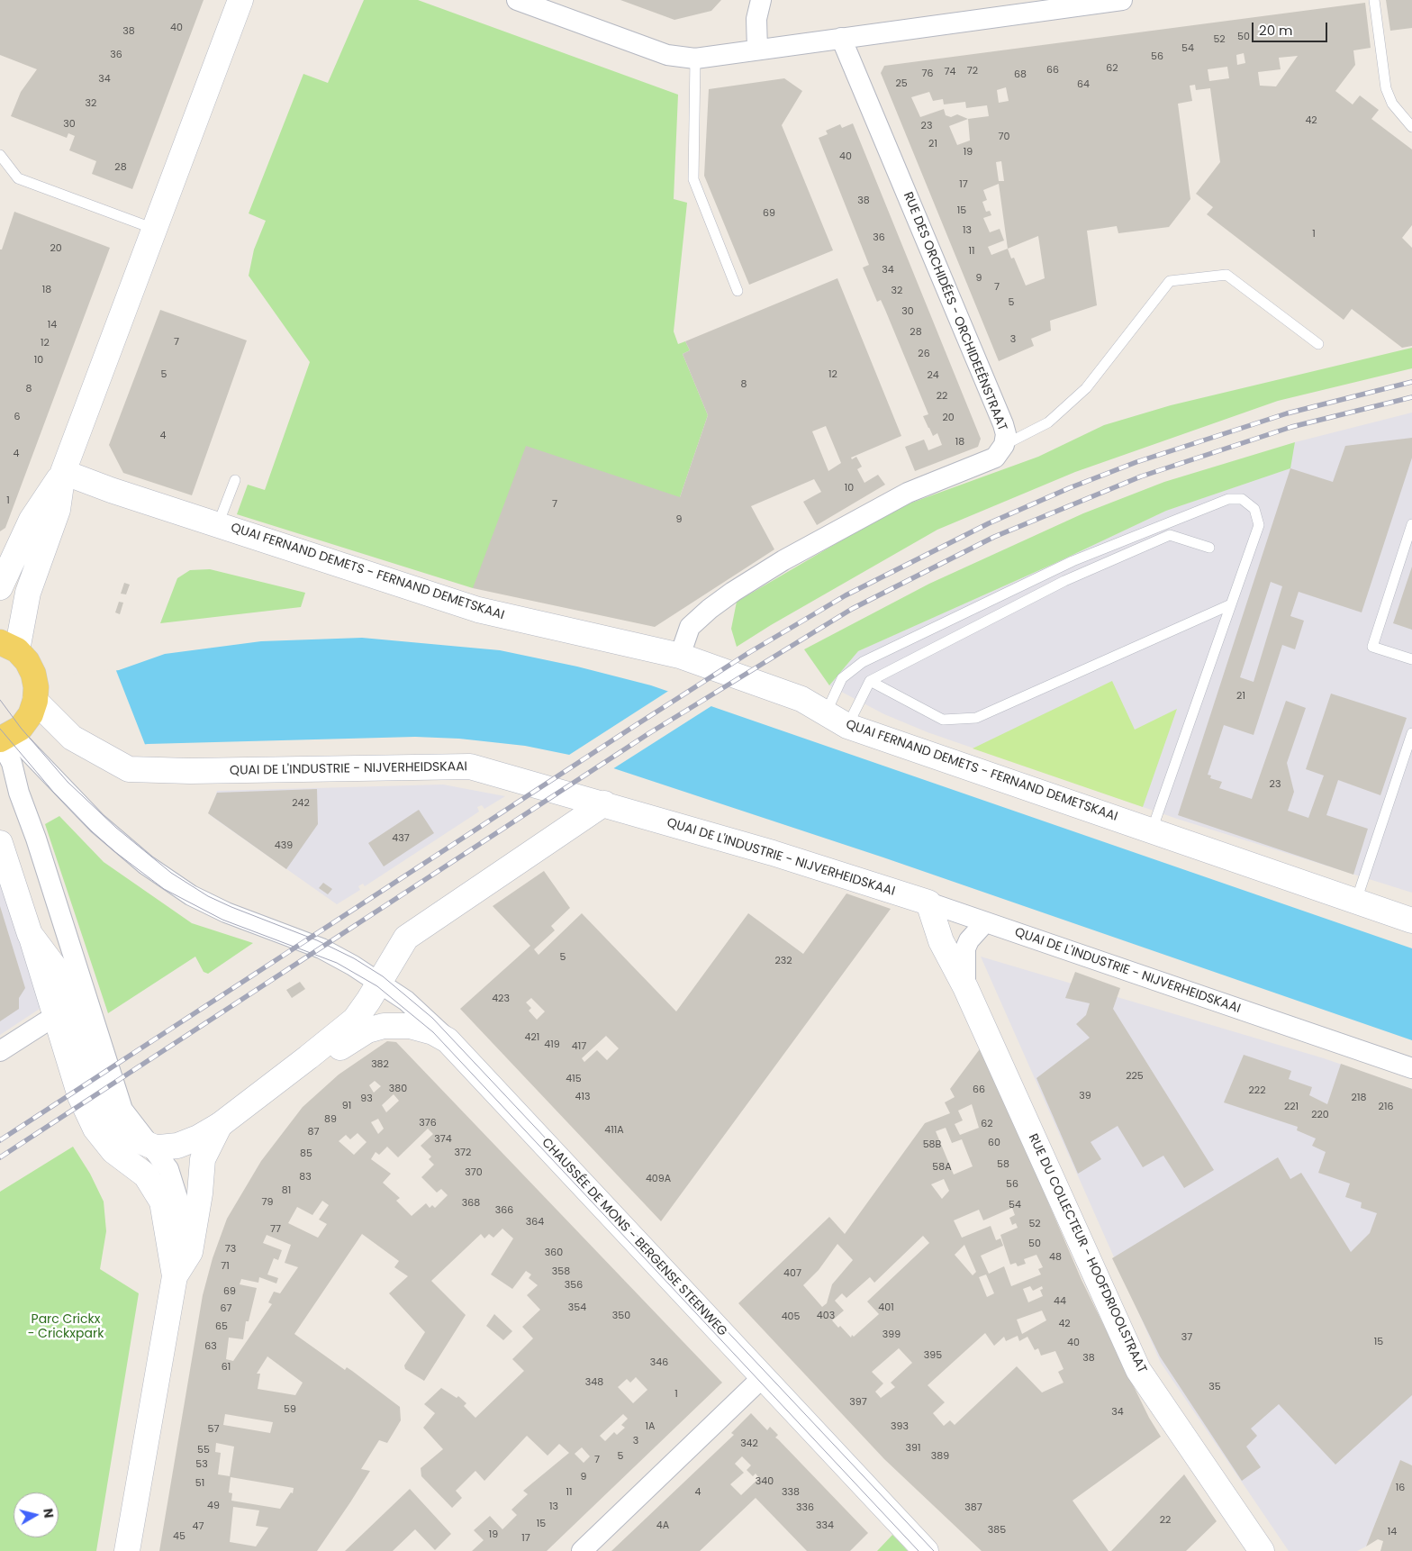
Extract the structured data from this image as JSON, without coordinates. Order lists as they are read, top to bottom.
{
  "streets": {
    "main road": [
      "QUAI FERNAND DEMETS - FERNAND DEMETSKAAI",
      "QUAI DE L'INDUSTRIE - NIJVERHEIDSKAAI",
      "CHAUSSÉE DE MONS - BERGENSE STEENWEG",
      "RUE DU COLLECTEUR - HOOFDRIOOLSTRAAT"
    ],
    "street": ["RUE DES ORCHIDÉES - ORCHIDEEËNSTRAAT"]
  },
  "crossings": [
    ["RUE DES ORCHIDÉES - ORCHIDEEËNSTRAAT", "QUAI FERNAND DEMETS - FERNAND DEMETSKAAI"],
    ["QUAI DE L'INDUSTRIE - NIJVERHEIDSKAAI", "RUE DU COLLECTEUR - HOOFDRIOOLSTRAAT"]
  ],
  "parks": ["Parc Crickx - Crickxpark"],
  "house_numbers": [
    "40",
    "38",
    "50",
    "52",
    "54",
    "36",
    "56",
    "62",
    "66",
    "72",
    "74",
    "76",
    "68",
    "34",
    "25",
    "64",
    "32",
    "42",
    "30",
    "23",
    "70",
    "21",
    "19",
    "40",
    "28",
    "17",
    "38",
    "15",
    "69",
    "13",
    "1",
    "36",
    "20",
    "11",
    "34",
    "9",
    "7",
    "18",
    "32",
    "5",
    "30",
    "14",
    "28",
    "3",
    "7",
    "12",
    "26",
    "10",
    "5",
    "12",
    "24",
    "8",
    "8",
    "22",
    "6",
    "20",
    "4",
    "18",
    "4",
    "10",
    "1",
    "7",
    "9",
    "21",
    "23",
    "242",
    "437",
    "439",
    "5",
    "232",
    "423",
    "421",
    "419",
    "417",
    "382",
    "225",
    "415",
    "380",
    "66",
    "222",
    "39",
    "413",
    "218",
    "93",
    "91",
    "221",
    "216",
    "220",
    "89",
    "376",
    "62",
    "411A",
    "87",
    "374",
    "60",
    "58B",
    "372",
    "85",
    "58",
    "58A",
    "370",
    "83",
    "409A",
    "56",
    "81",
    "79",
    "368",
    "54",
    "366",
    "364",
    "52",
    "77",
    "50",
    "73",
    "360",
    "48",
    "71",
    "358",
    "407",
    "356",
    "69",
    "44",
    "354",
    "401",
    "67",
    "350",
    "403",
    "405",
    "42",
    "65",
    "399",
    "37",
    "15",
    "40",
    "63",
    "395",
    "38",
    "346",
    "61",
    "348",
    "35",
    "1",
    "397",
    "59",
    "34",
    "1A",
    "393",
    "57",
    "3",
    "342",
    "391",
    "55",
    "5",
    "389",
    "7",
    "53",
    "9",
    "340",
    "51",
    "16",
    "11",
    "4",
    "338",
    "49",
    "13",
    "336",
    "387",
    "22",
    "15",
    "4A",
    "334",
    "47",
    "385",
    "14",
    "19",
    "45",
    "17"
  ],
  "scale_bar": "20 m",
  "north": "right"
}
